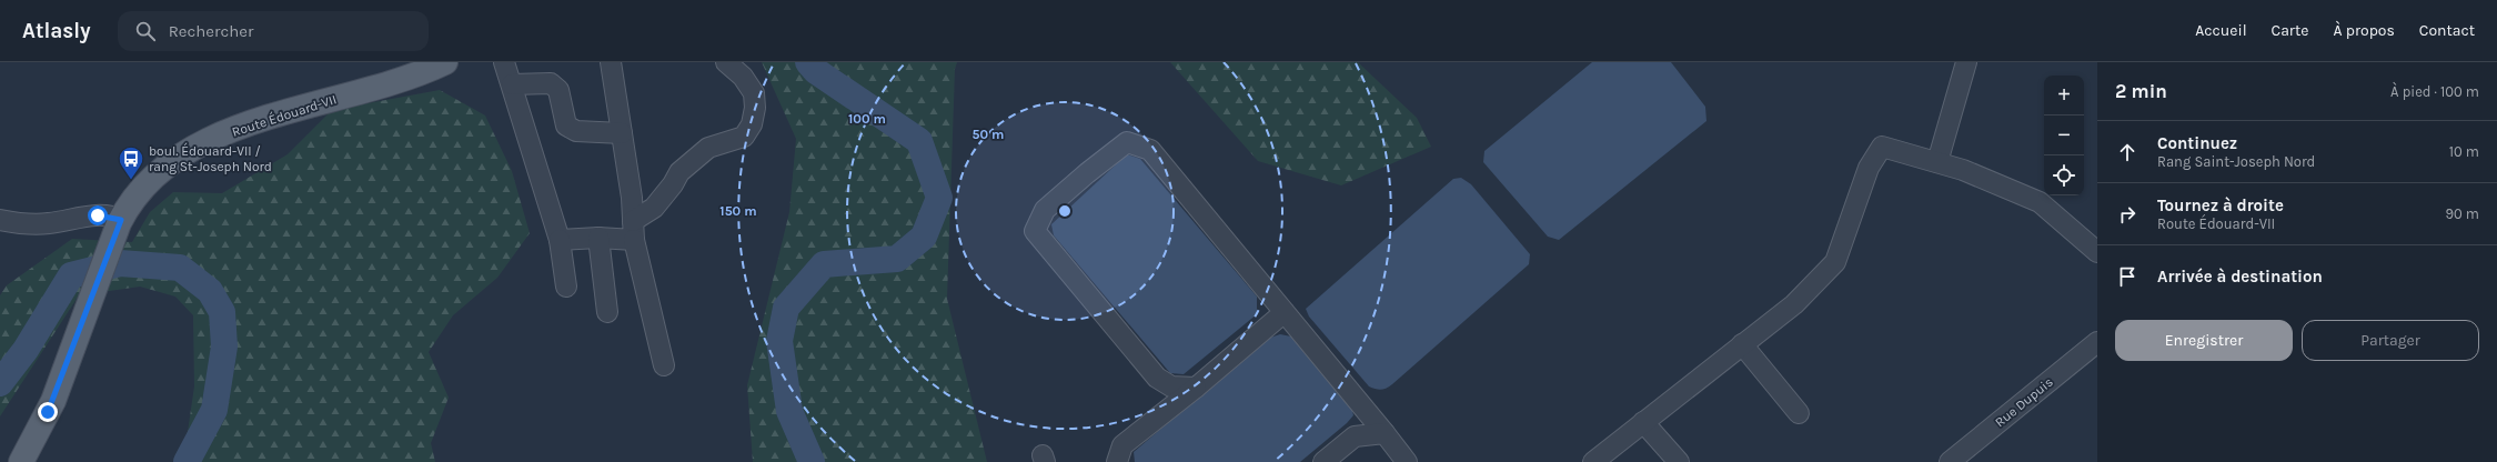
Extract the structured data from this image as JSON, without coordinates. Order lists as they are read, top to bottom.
{
  "streets": {
    "main road": ["Route Édouard-VII"],
    "street": ["Rue Dupuis"]
  },
  "places": {
    "bus stop": ["boul. Édouard-VII / rang St-Joseph Nord"]
  },
  "page": {
    "header": "Atlasly",
    "search": "Rechercher",
    "nav": [
      "Accueil",
      "Carte",
      "À propos",
      "Contact"
    ],
    "heading": ["2 min", "À pied · 100 m"],
    "map_buttons": ["+", "−"],
    "list": [
      ["Continuez", "Rang Saint-Joseph Nord", "10 m"],
      ["Tournez à droite", "Route Édouard-VII", "90 m"],
      "Arrivée à destination"
    ],
    "buttons": ["Enregistrer", "Partager"]
  },
  "rings": ["100 m", "50 m", "150 m"]
}
